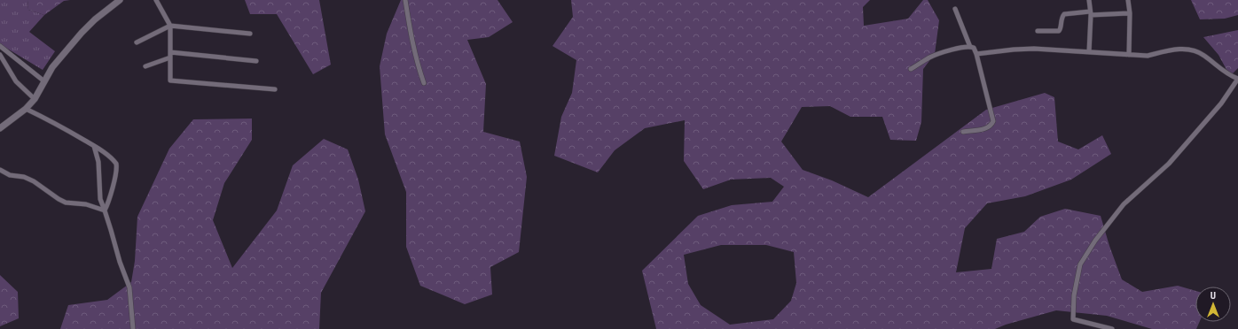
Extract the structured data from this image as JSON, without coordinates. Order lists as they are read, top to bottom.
{
  "north": "top"
}
